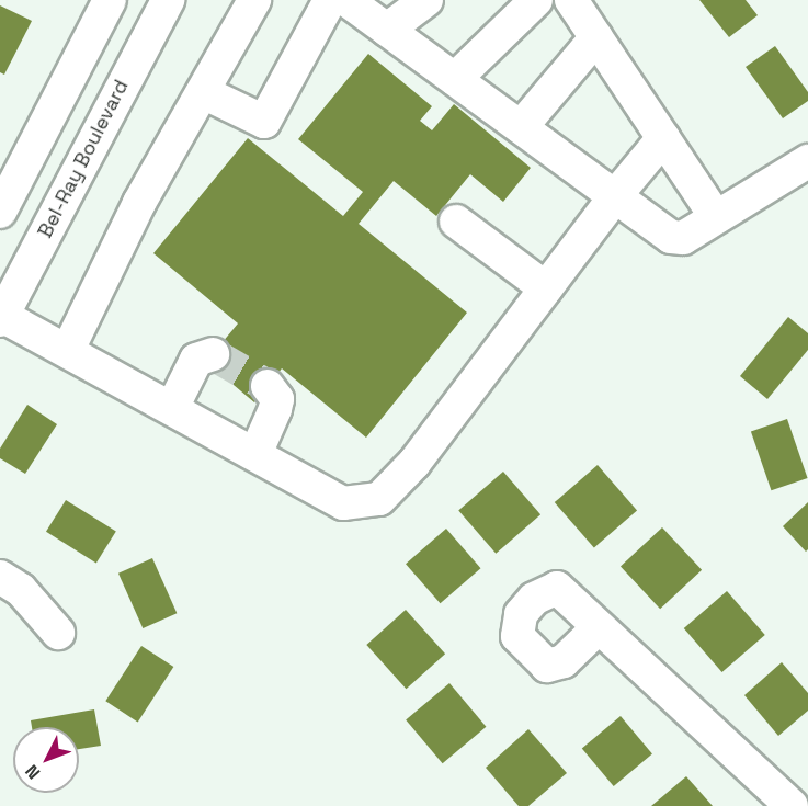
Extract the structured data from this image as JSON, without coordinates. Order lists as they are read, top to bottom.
{
  "streets": {
    "street": ["Bel-Ray Boulevard"]
  },
  "north": "bottom left"
}
